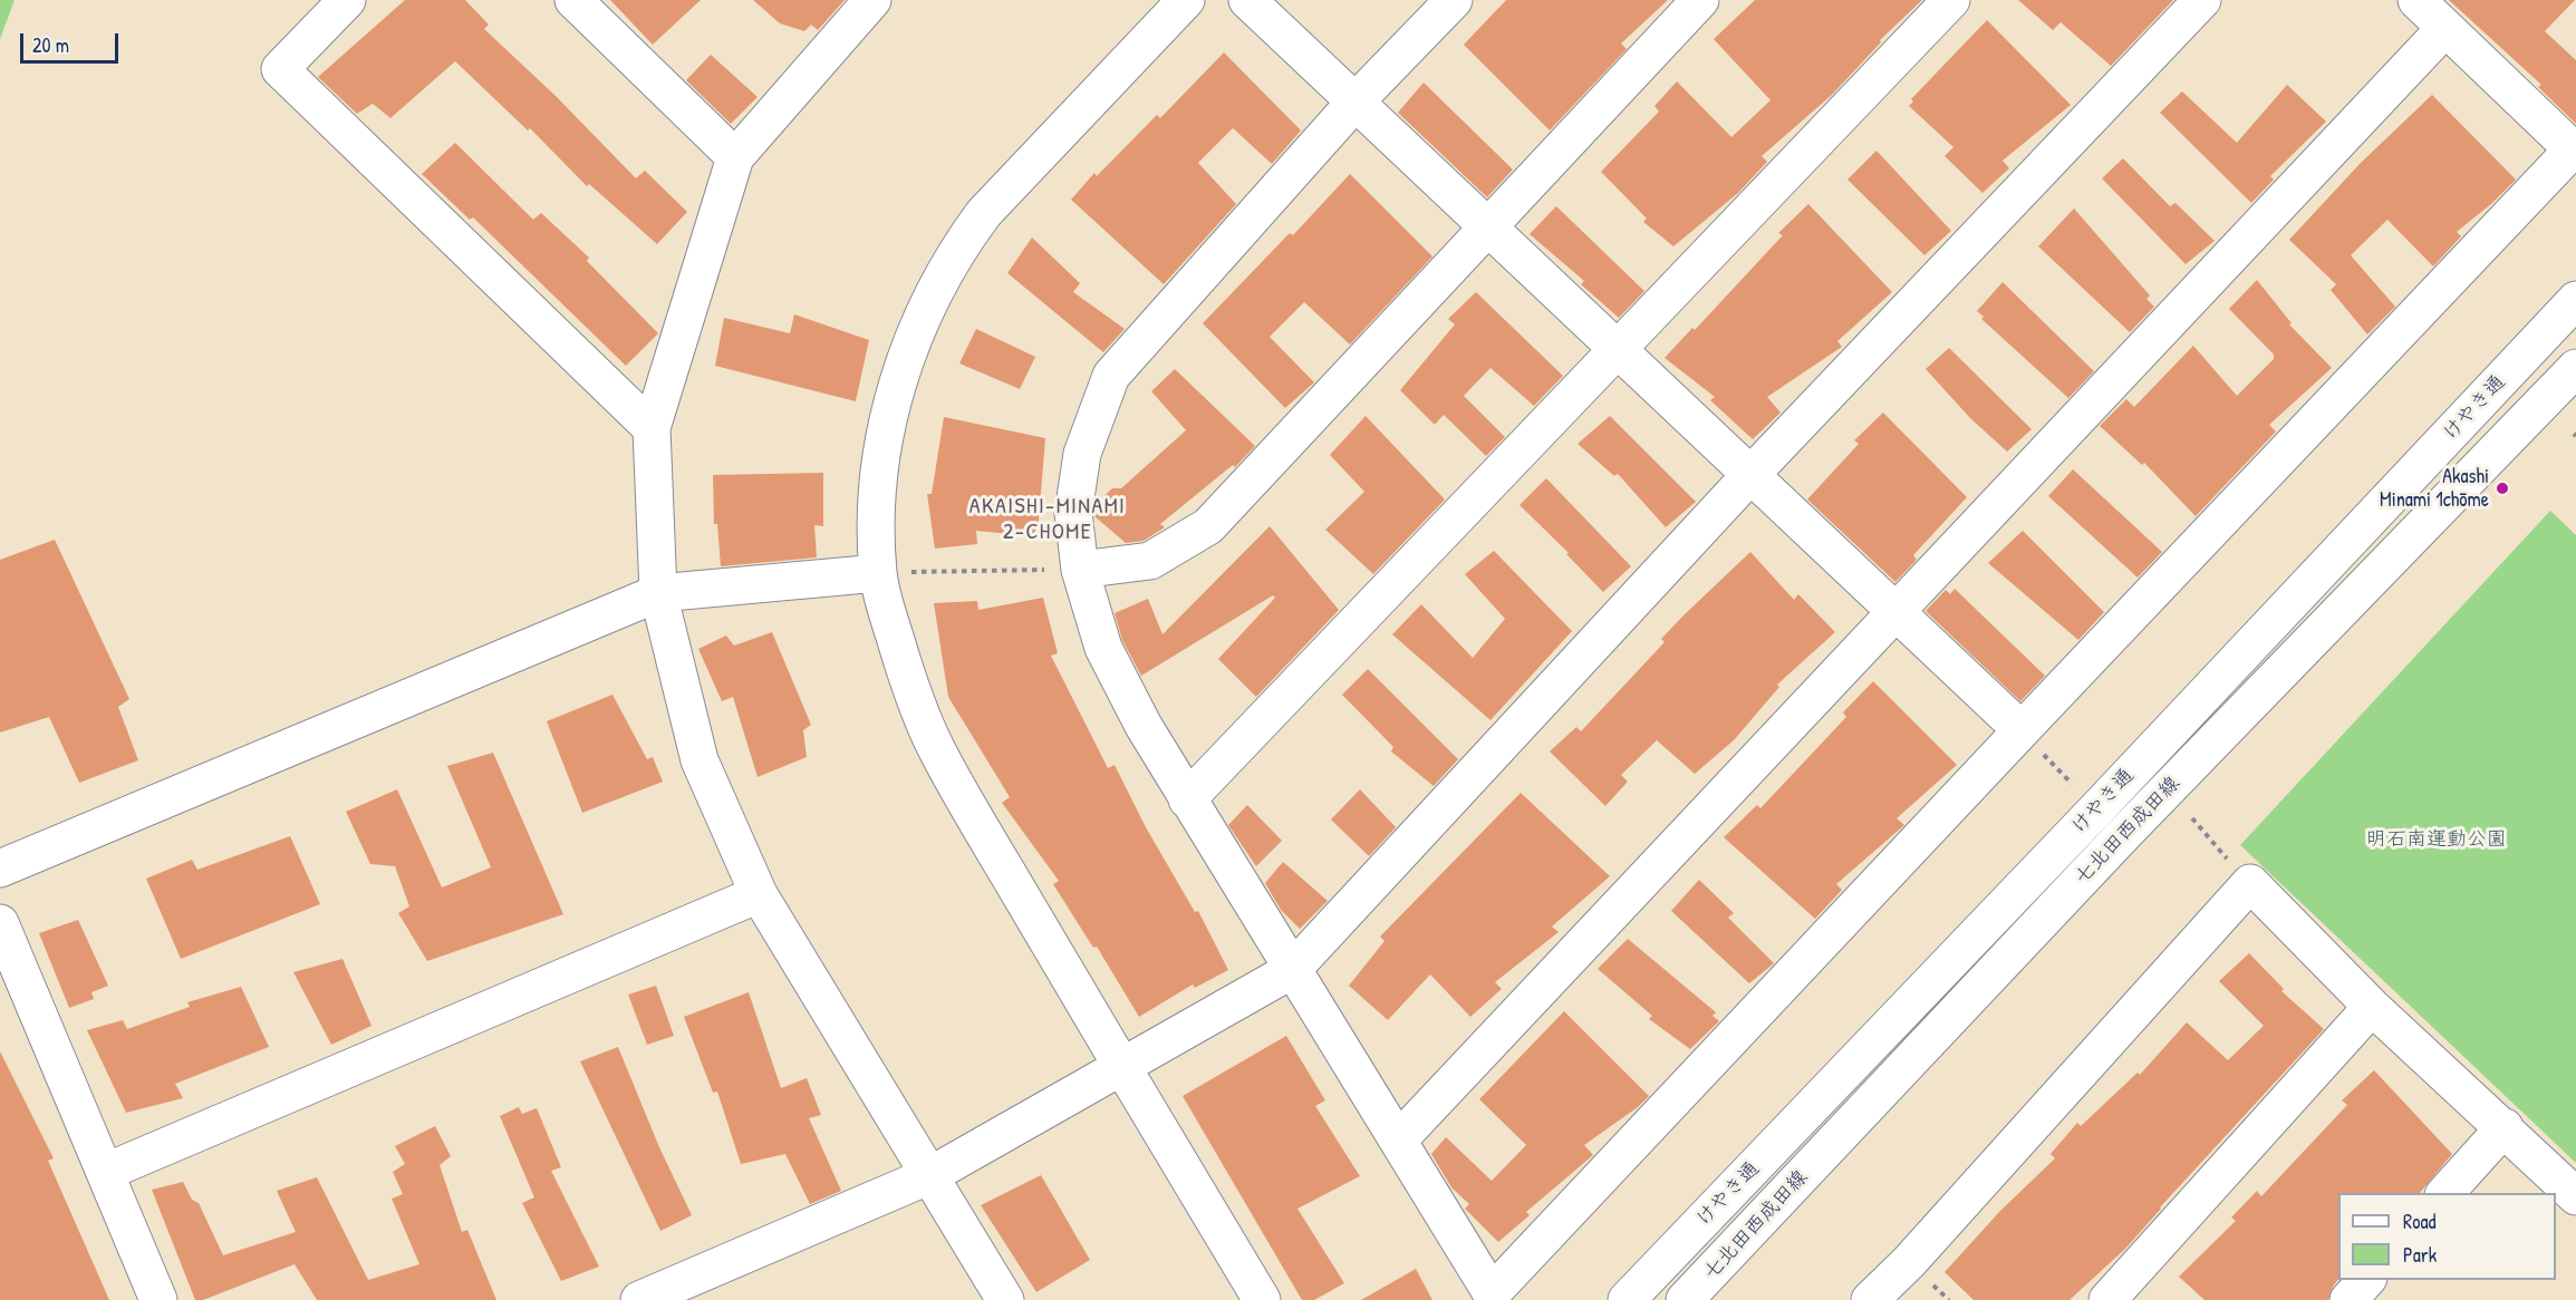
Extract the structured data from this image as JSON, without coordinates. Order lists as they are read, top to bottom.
{
  "streets": {
    "street": ["けやき通", "七北田西成田線"]
  },
  "districts": ["AKAISHI-MINAMI 2-CHOME"],
  "parks": ["明石南運動公園"],
  "places": ["Akashi Minami 1chōme"],
  "legend": ["Road", "Park"],
  "scale_bar": "20 m"
}
